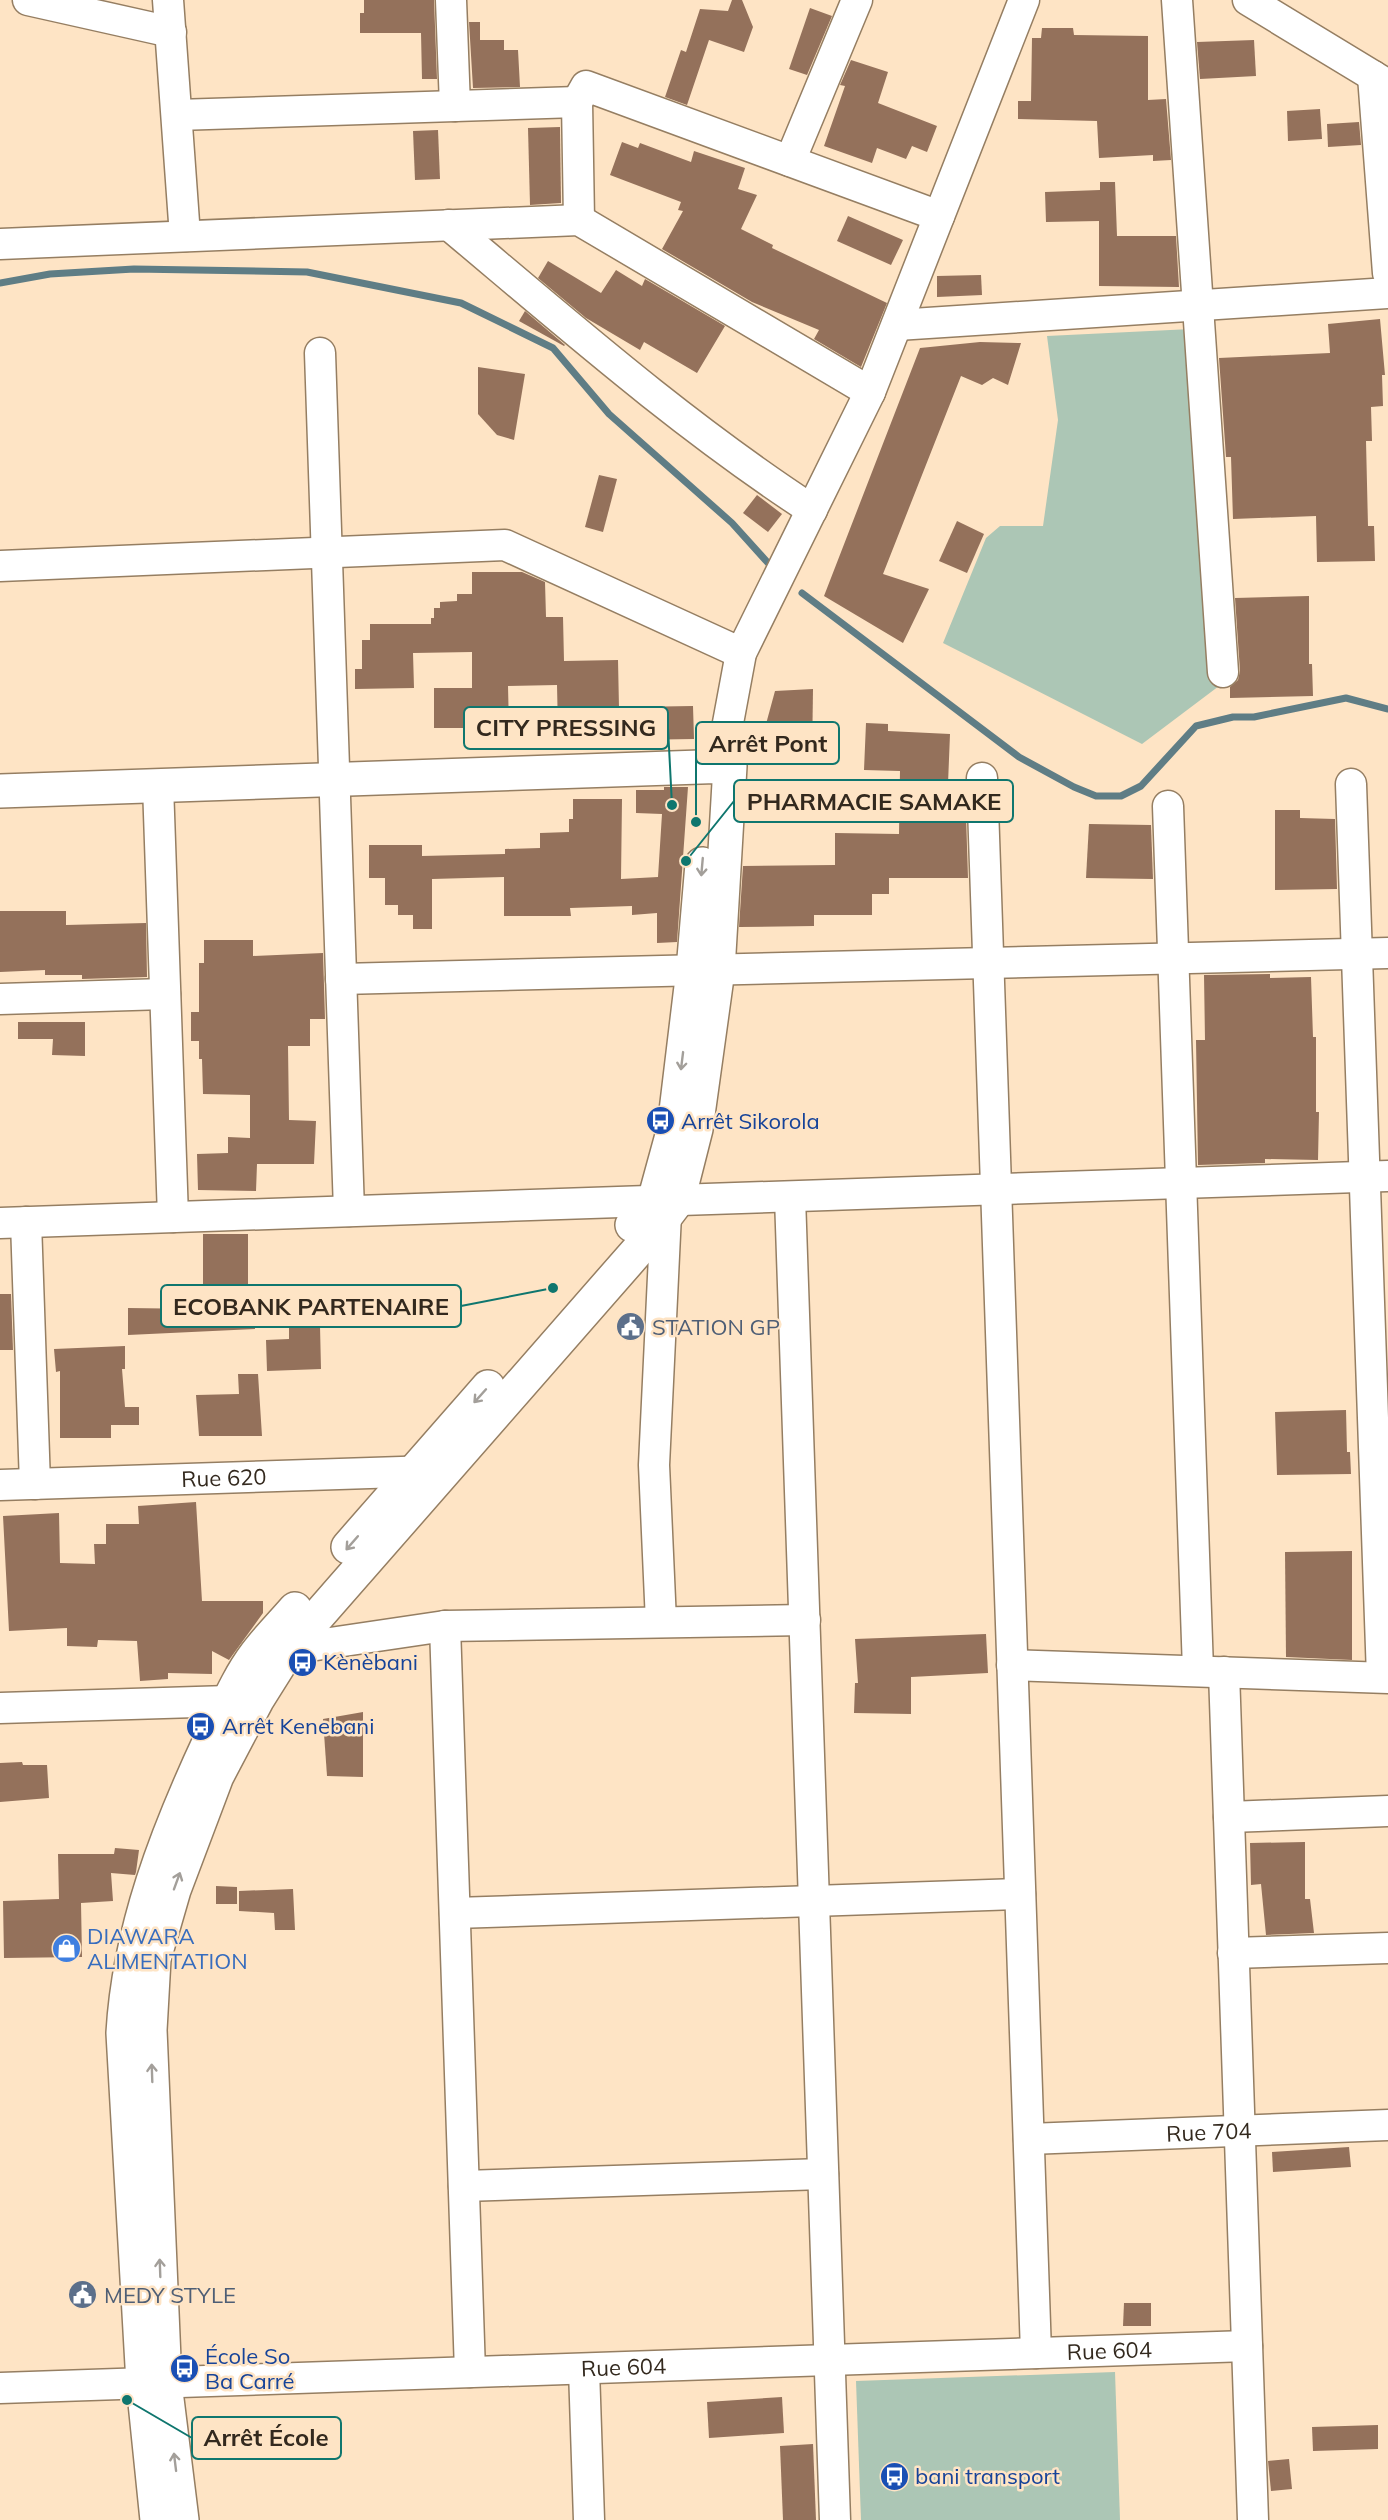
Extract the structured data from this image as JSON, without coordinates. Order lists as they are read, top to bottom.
{
  "streets": {
    "street": ["Rue 620", "Rue 704", "Rue 604"]
  },
  "places": {
    "other": [
      "CITY PRESSING",
      "Arrêt Pont",
      "PHARMACIE SAMAKE",
      "ECOBANK PARTENAIRE",
      "Arrêt École"
    ],
    "bus stop": [
      "Arrêt Sikorola",
      "Kènèbani",
      "Arrêt Kenebani",
      "École So Ba Carré",
      "bani transport"
    ],
    "public building": ["STATION GP", "MEDY STYLE"],
    "shop": ["DIAWARA ALIMENTATION"]
  }
}
